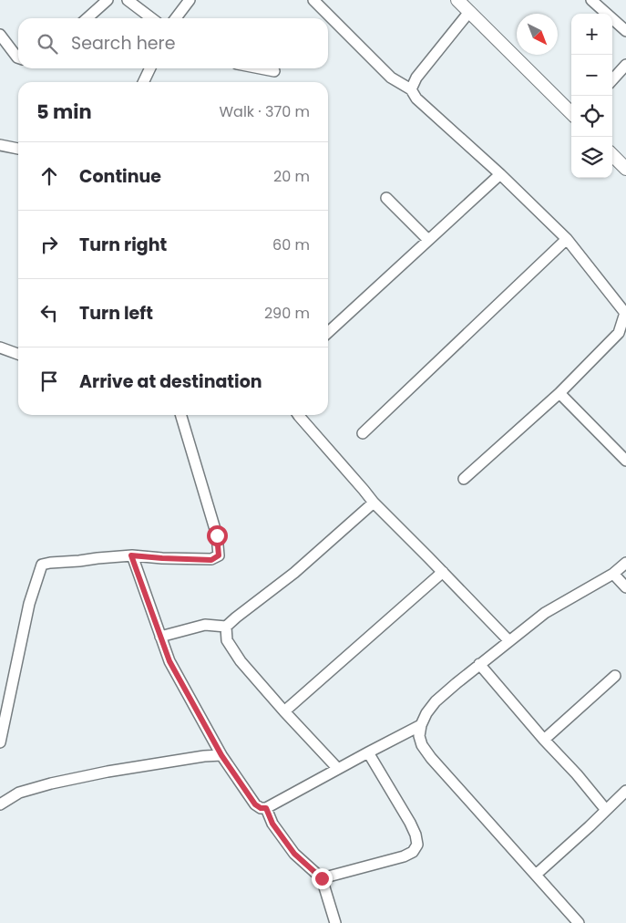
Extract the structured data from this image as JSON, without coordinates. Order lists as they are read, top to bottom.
{
  "north": "bottom right",
  "page": {
    "map_buttons": ["+", "−"],
    "search": "Search here",
    "heading": ["5 min", "Walk · 370 m"],
    "list": [
      ["Continue", "20 m"],
      ["Turn right", "60 m"],
      ["Turn left", "290 m"],
      "Arrive at destination"
    ]
  }
}
